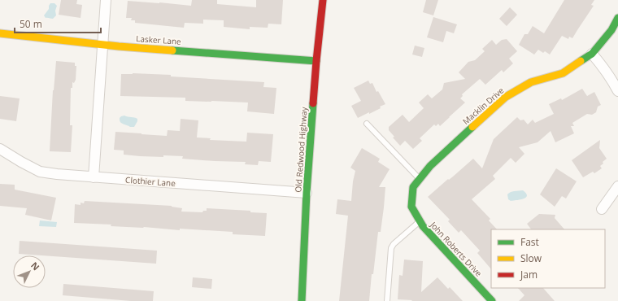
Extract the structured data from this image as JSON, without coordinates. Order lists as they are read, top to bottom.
{
  "streets": {
    "street": [
      "Lasker Lane",
      "Macklin Drive",
      "Old Redwood Highway",
      "Clothier Lane",
      "John Roberts Drive"
    ]
  },
  "crossings": [
    ["Lasker Lane", "Old Redwood Highway"],
    ["Macklin Drive", "John Roberts Drive"],
    ["Old Redwood Highway", "Clothier Lane"]
  ],
  "legend": ["Fast", "Slow", "Jam"],
  "scale_bar": "50 m",
  "north": "top right"
}
